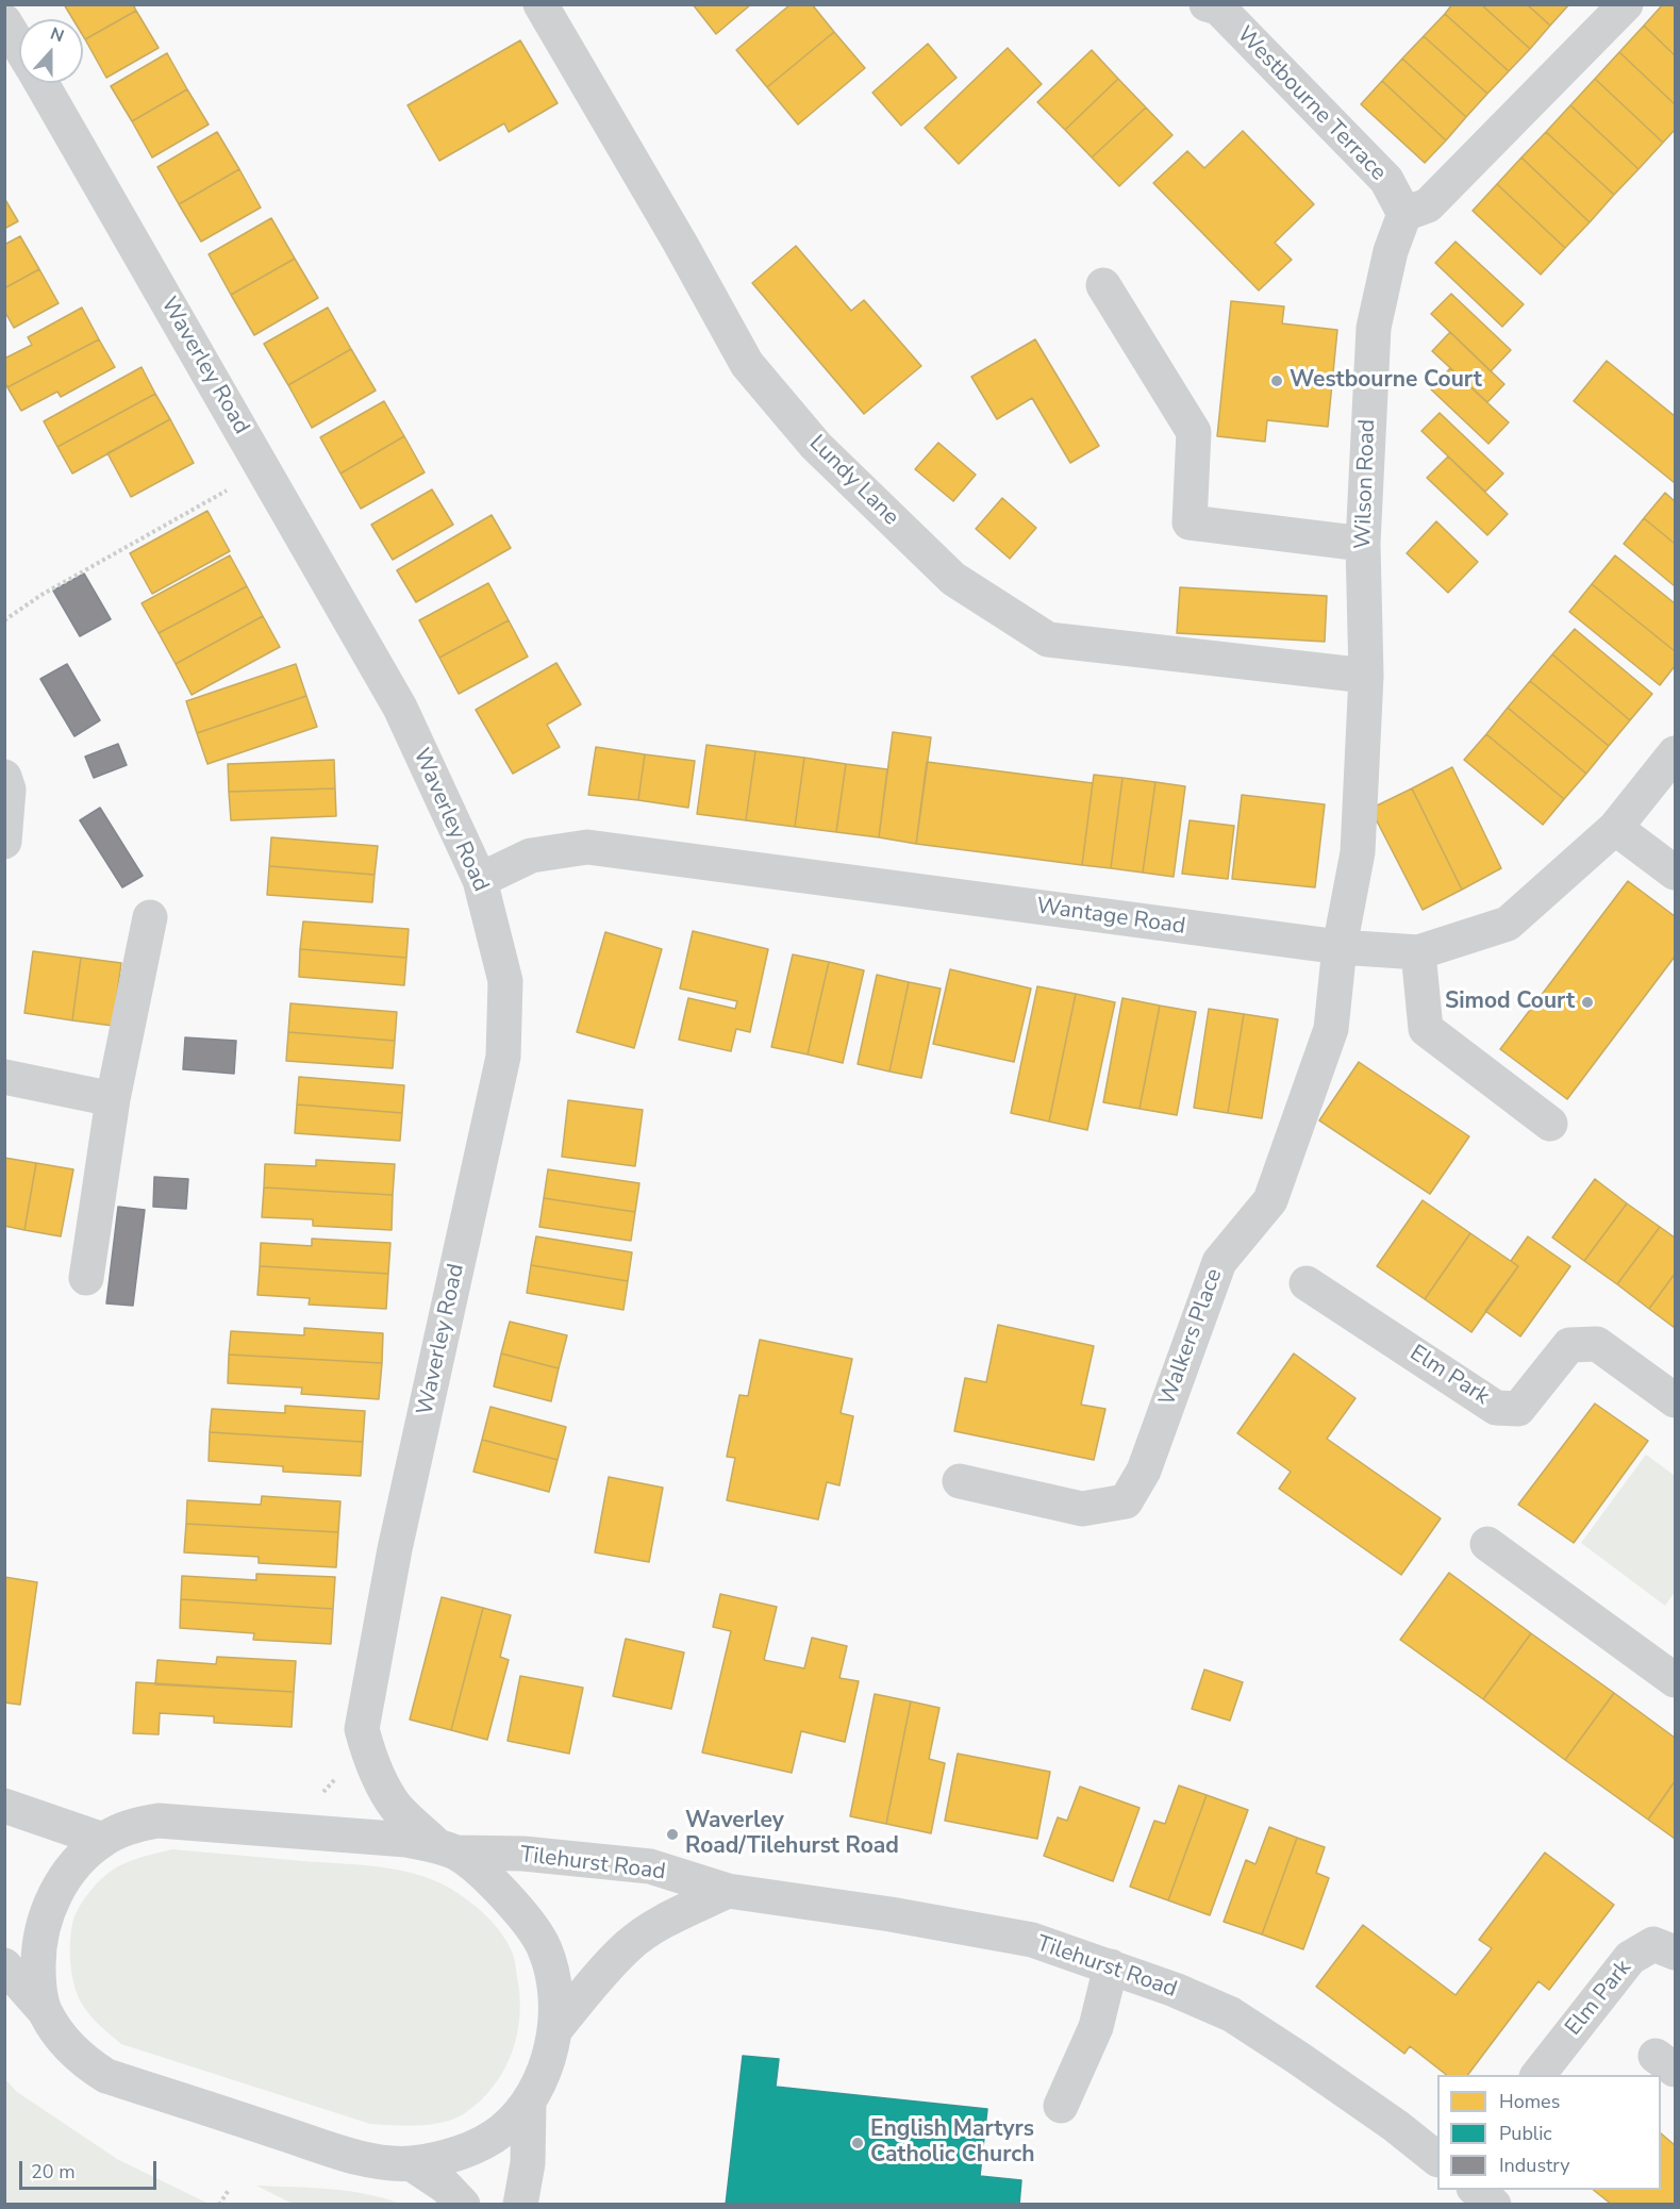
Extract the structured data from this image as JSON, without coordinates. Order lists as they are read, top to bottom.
{
  "streets": {
    "street": [
      "Westbourne Terrace",
      "Waverley Road",
      "Lundy Lane",
      "Wilson Road",
      "Wantage Road",
      "Walkers Place",
      "Elm Park",
      "Tilehurst Road"
    ]
  },
  "crossings": [
    ["Westbourne Terrace", "Wilson Road"],
    ["Waverley Road", "Wantage Road"],
    ["Waverley Road", "Tilehurst Road"],
    ["Lundy Lane", "Wilson Road"],
    ["Wilson Road", "Wantage Road"],
    ["Wilson Road", "Walkers Place"],
    ["Wantage Road", "Walkers Place"]
  ],
  "places": [
    "Westbourne Court",
    "Simod Court",
    "Waverley Road/Tilehurst Road",
    "English Martyrs Catholic Church"
  ],
  "legend": ["Homes", "Public", "Industry"],
  "scale_bar": "20 m",
  "north": "top"
}
